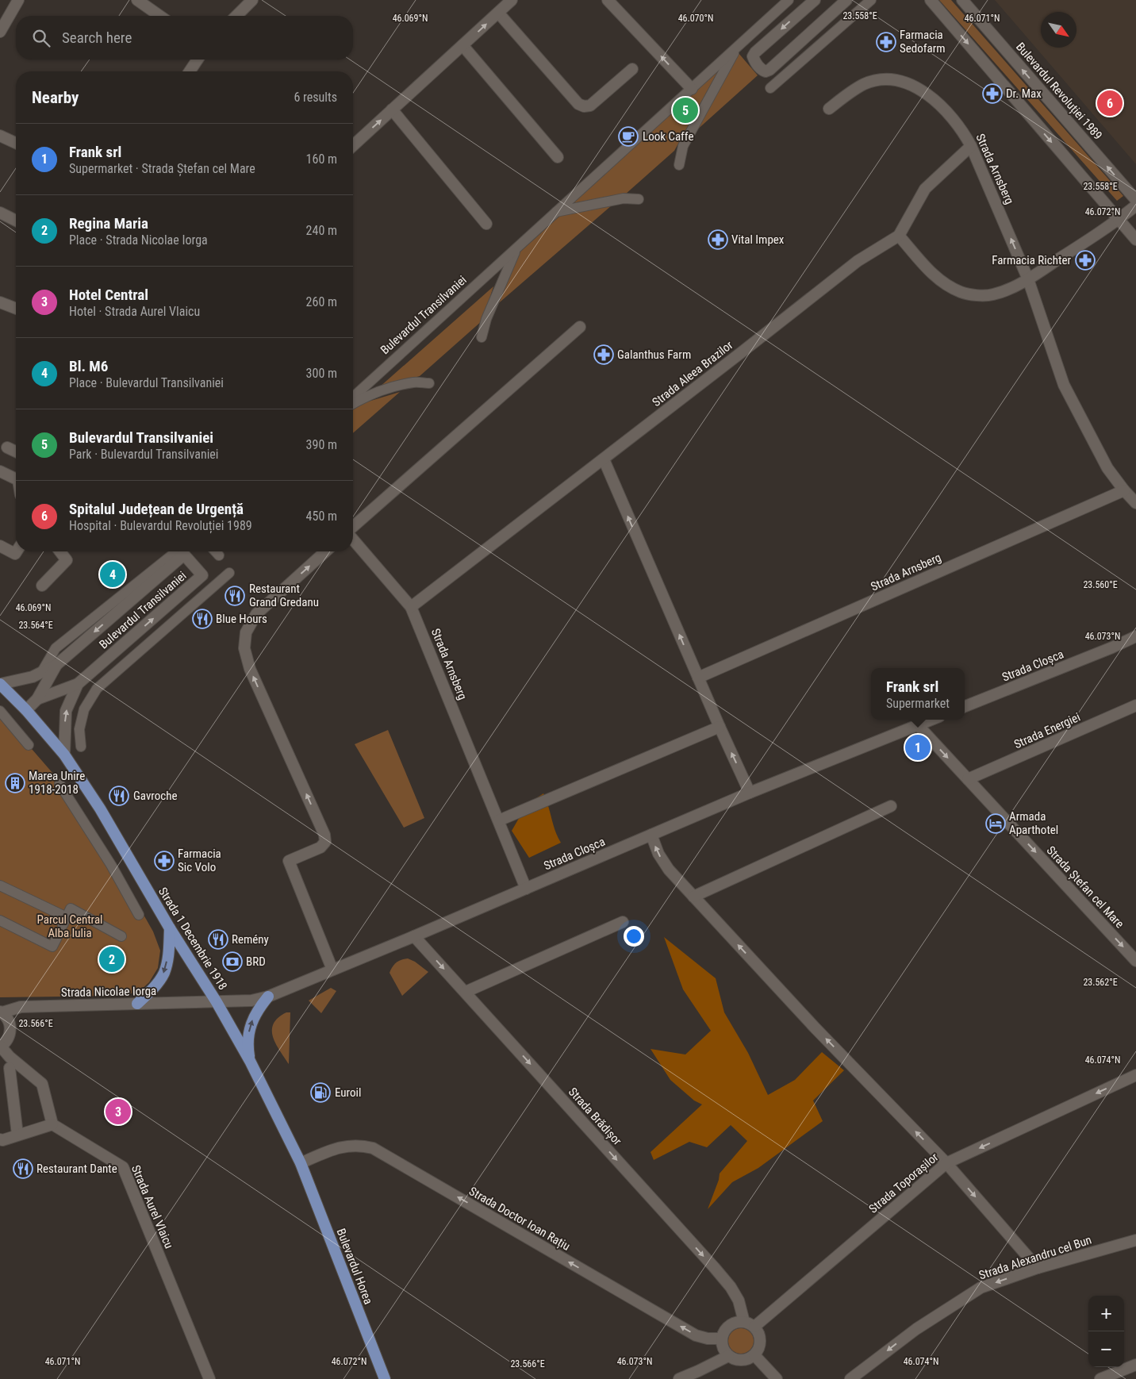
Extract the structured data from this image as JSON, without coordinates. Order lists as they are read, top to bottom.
{
  "streets": {
    "main road": ["Strada 1 Decembrie 1918", "Bulevardul Horea"],
    "street": [
      "Bulevardul Revoluției 1989",
      "Strada Arnsberg",
      "Bulevardul Transilvaniei",
      "Strada Aleea Brazilor",
      "Strada Cloșca",
      "Strada Energiei",
      "Strada Ștefan cel Mare",
      "Strada Nicolae Iorga",
      "Strada Brădișor",
      "Strada Toporașilor",
      "Strada Aurel Vlaicu",
      "Strada Doctor Ioan Rațiu",
      "Strada Alexandru cel Bun"
    ]
  },
  "crossings": [
    ["Strada Arnsberg", "Strada Aleea Brazilor"],
    ["Strada Arnsberg", "Strada Cloșca"],
    ["Bulevardul Transilvaniei", "Strada 1 Decembrie 1918"],
    ["Strada Cloșca", "Strada Ștefan cel Mare"],
    ["Strada Cloșca", "Strada 1 Decembrie 1918"],
    ["Strada Cloșca", "Strada Nicolae Iorga"],
    ["Strada Cloșca", "Strada Brădișor"],
    ["Strada Energiei", "Strada Ștefan cel Mare"],
    ["Strada 1 Decembrie 1918", "Strada Nicolae Iorga"],
    ["Strada 1 Decembrie 1918", "Strada Doctor Ioan Rațiu"],
    ["Strada 1 Decembrie 1918", "Bulevardul Horea"],
    ["Strada Brădișor", "Strada Toporașilor"],
    ["Strada Brădișor", "Strada Doctor Ioan Rațiu"],
    ["Strada Toporașilor", "Strada Doctor Ioan Rațiu"],
    ["Strada Doctor Ioan Rațiu", "Bulevardul Horea"]
  ],
  "one_way": [
    "Strada Ștefan cel Mare",
    "Strada Brădișor",
    "Strada Toporașilor",
    "Strada Doctor Ioan Rațiu",
    "Strada Alexandru cel Bun"
  ],
  "parks": ["Parcul Central Alba Iulia"],
  "places": {
    "pharmacy": [
      "Farmacia Sedofarm",
      "Dr. Max",
      "Vital Impex",
      "Farmacia Richter",
      "Galanthus Farm",
      "Farmacia Sic Volo"
    ],
    "cafe": ["Look Caffe"],
    "restaurant": [
      "Restaurant Grand Gredanu",
      "Blue Hours",
      "Gavroche",
      "Remény",
      "Restaurant Dante"
    ],
    "building": ["Marea Unire 1918-2018"],
    "hotel": ["Armada Aparthotel"],
    "bank": ["BRD"],
    "fuel station": ["Euroil"]
  },
  "north": "bottom right",
  "page": {
    "search": "Search here",
    "heading": ["Nearby", "6 results"],
    "pins": [
      "6",
      "5",
      "4",
      "1",
      "2",
      "3"
    ],
    "list": [
      {
        "mark": "1",
        "name": "Frank srl",
        "note": "Supermarket · Strada Ștefan cel Mare",
        "value": "160 m"
      },
      {
        "mark": "2",
        "name": "Regina Maria",
        "note": "Place · Strada Nicolae Iorga",
        "value": "240 m"
      },
      {
        "mark": "3",
        "name": "Hotel Central",
        "note": "Hotel · Strada Aurel Vlaicu",
        "value": "260 m"
      },
      {
        "mark": "4",
        "name": "Bl. M6",
        "note": "Place · Bulevardul Transilvaniei",
        "value": "300 m"
      },
      {
        "mark": "5",
        "name": "Bulevardul Transilvaniei",
        "note": "Park · Bulevardul Transilvaniei",
        "value": "390 m"
      },
      {
        "mark": "6",
        "name": "Spitalul Județean de Urgență",
        "note": "Hospital · Bulevardul Revoluției 1989",
        "value": "450 m"
      }
    ],
    "popup": ["Frank srl", "Supermarket"],
    "map_buttons": ["+", "−"]
  },
  "coordinates": [
    "23.558°E",
    "46.069°N",
    "46.070°N",
    "46.071°N",
    "46.072°N",
    "23.560°E",
    "23.564°E",
    "46.073°N",
    "23.562°E",
    "23.566°E",
    "46.074°N"
  ]
}
